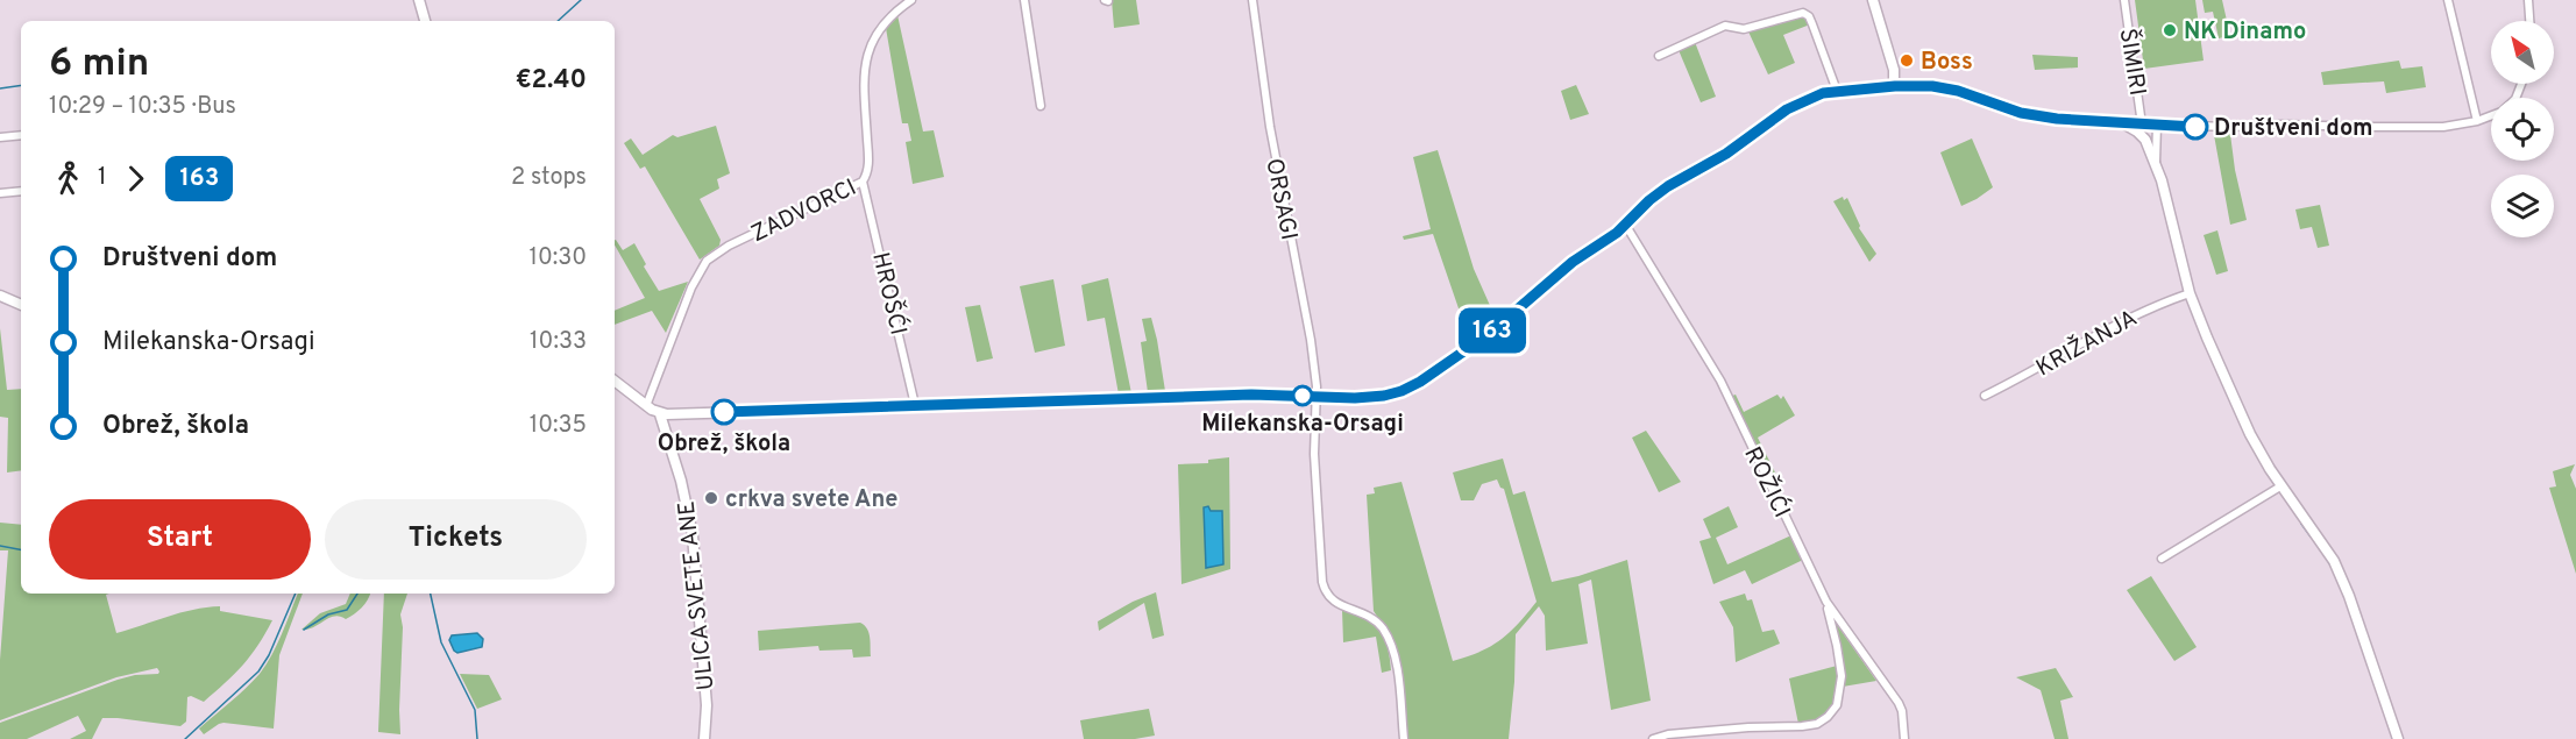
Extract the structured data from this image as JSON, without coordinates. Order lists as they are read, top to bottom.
{
  "streets": {
    "main road": ["ULICA SVETE ANE"],
    "street": [
      "ŠIMIRI",
      "ORSAGI",
      "ZADVORCI",
      "HROŠĆI",
      "KRIŽANJA",
      "ROŽIĆI"
    ]
  },
  "crossings": [
    ["ZADVORCI", "HROŠĆI"]
  ],
  "places": [
    "NK Dinamo",
    "Boss",
    "Društveni dom",
    "Milekanska-Orsagi",
    "Obrež, škola",
    "crkva svete Ane"
  ],
  "lines": ["bus line 163"],
  "north": "top left",
  "page": {
    "on_map": "163",
    "heading": ["6 min", "10:29 – 10:35 · Bus", "€2.40"],
    "legs": ["1", "163", "2 stops"],
    "list": [
      {
        "name": "Društveni dom",
        "value": "10:30"
      },
      {
        "name": "Milekanska-Orsagi",
        "value": "10:33"
      },
      {
        "name": "Obrež, škola",
        "value": "10:35"
      }
    ],
    "buttons": ["Start", "Tickets"]
  }
}
